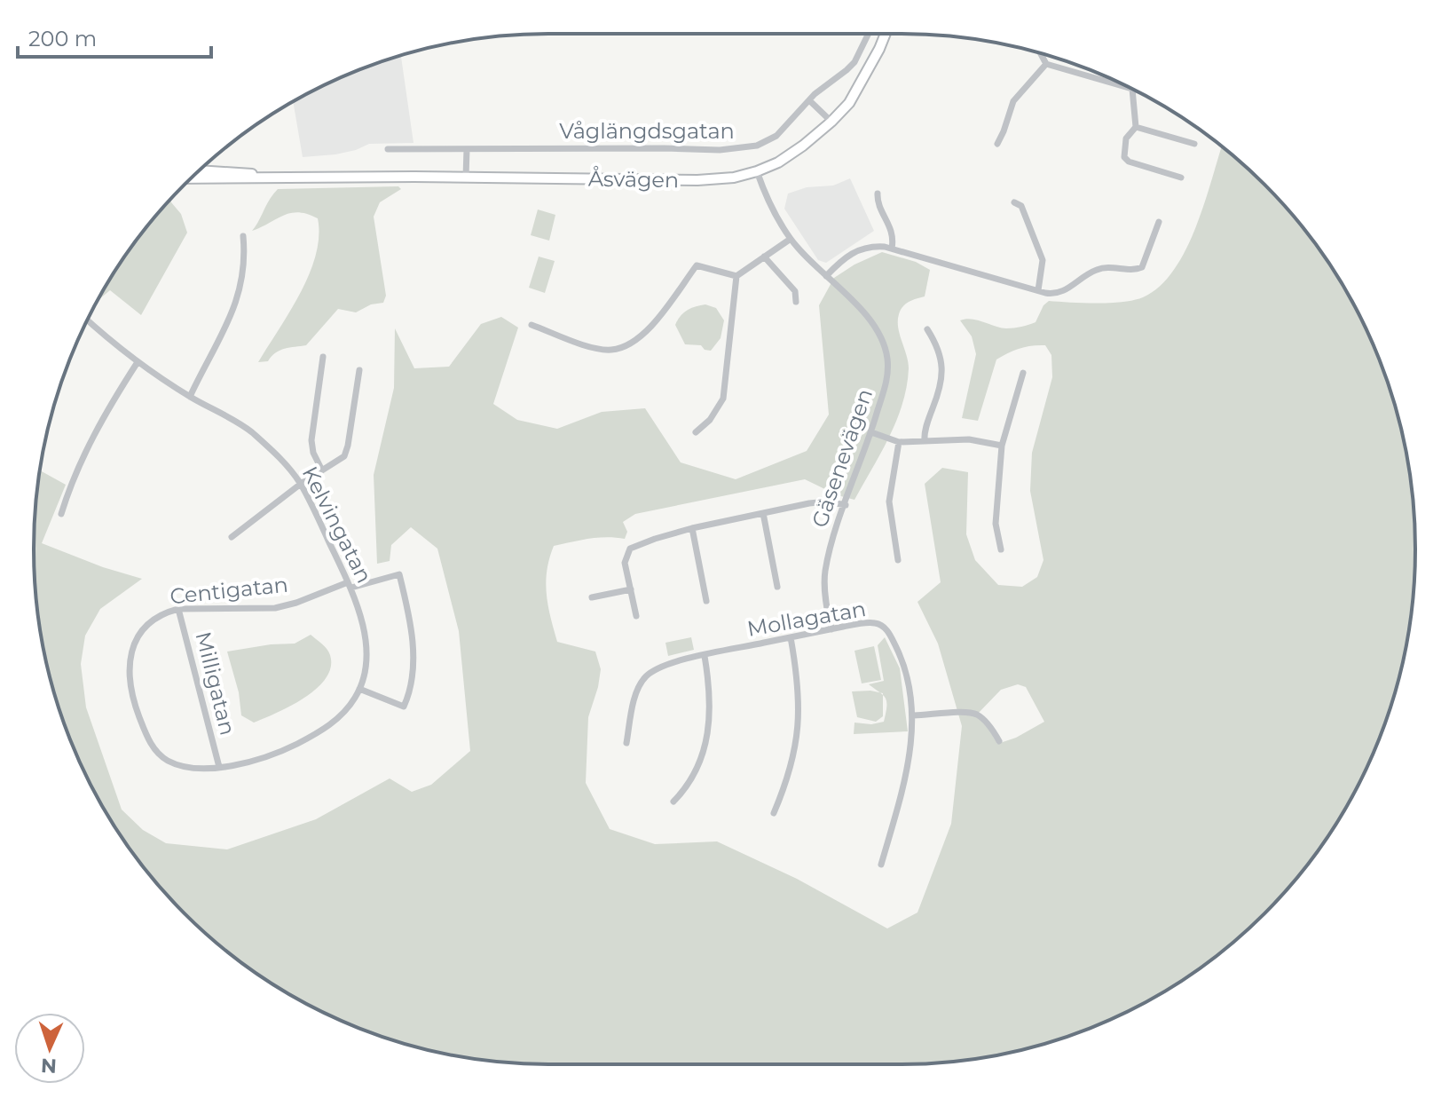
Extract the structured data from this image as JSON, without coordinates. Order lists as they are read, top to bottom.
{
  "streets": {
    "street": [
      "Våglängdsgatan",
      "Åsvägen",
      "Gäsenevägen",
      "Kelvingatan",
      "Centigatan",
      "Mollagatan",
      "Milligatan"
    ]
  },
  "crossings": [
    ["Åsvägen", "Gäsenevägen"],
    ["Gäsenevägen", "Mollagatan"],
    ["Kelvingatan", "Centigatan"],
    ["Kelvingatan", "Milligatan"],
    ["Centigatan", "Milligatan"]
  ],
  "scale_bar": "200 m",
  "north": "bottom"
}
